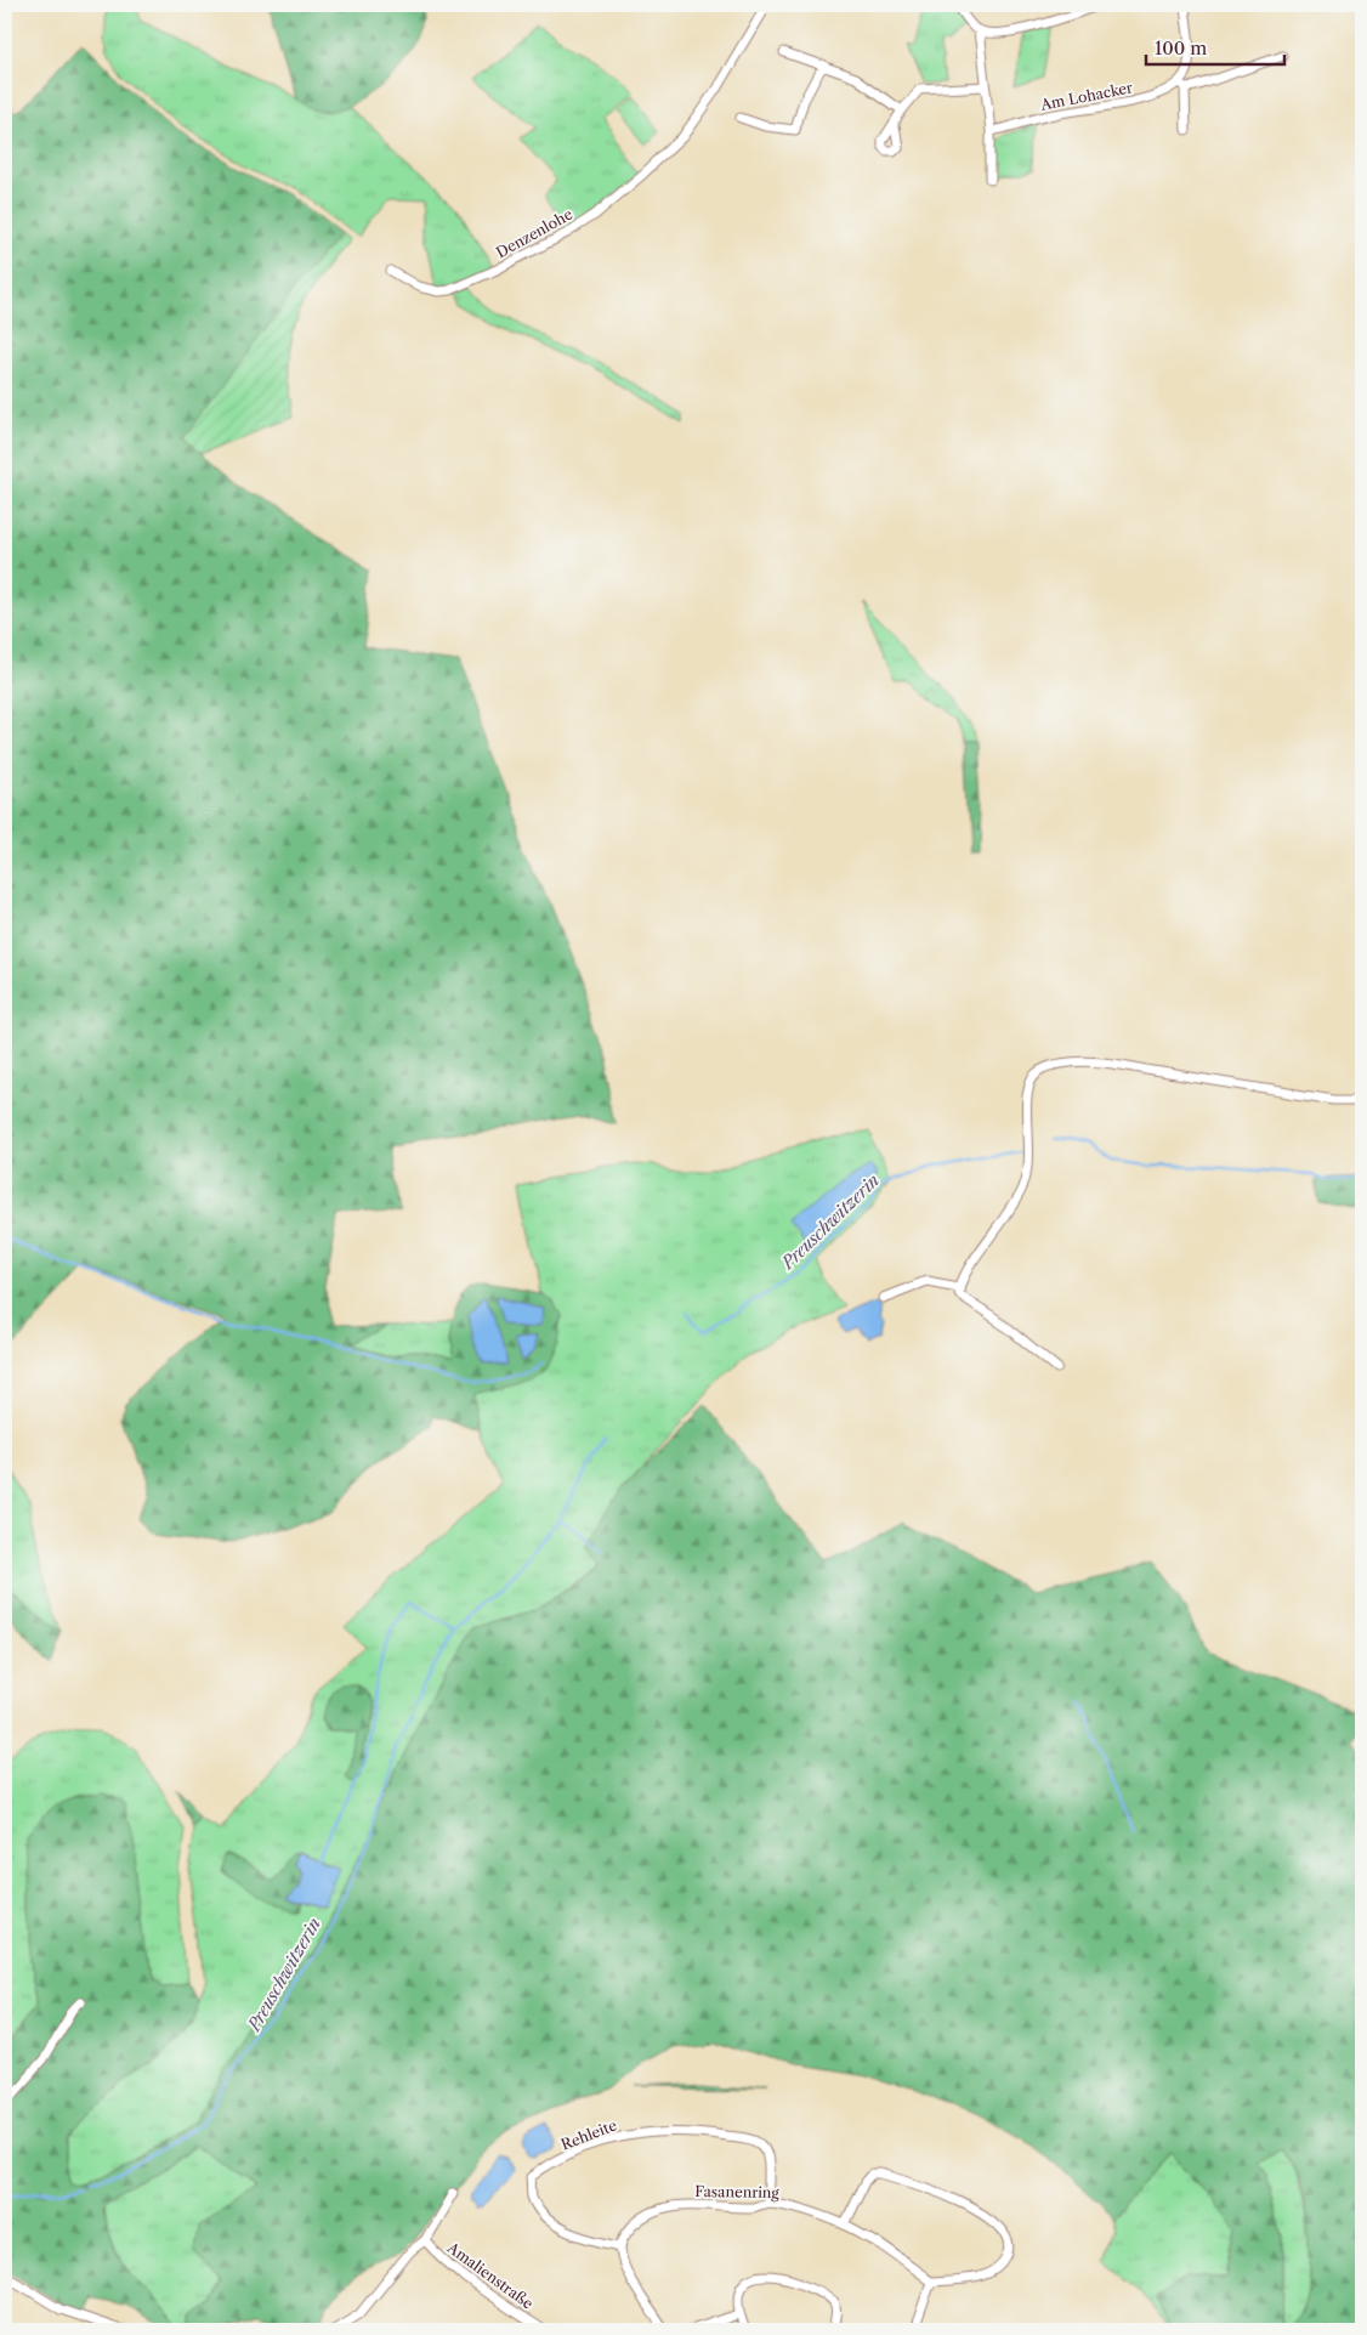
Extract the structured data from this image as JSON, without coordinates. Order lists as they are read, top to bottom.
{
  "streets": {
    "street": [
      "Am Lohacker",
      "Denzenlohe",
      "Rehleite",
      "Fasanenring",
      "Amalienstraße"
    ]
  },
  "crossings": [
    ["Rehleite", "Fasanenring"]
  ],
  "water": ["Preuschwitzerin"],
  "scale_bar": "100 m"
}
